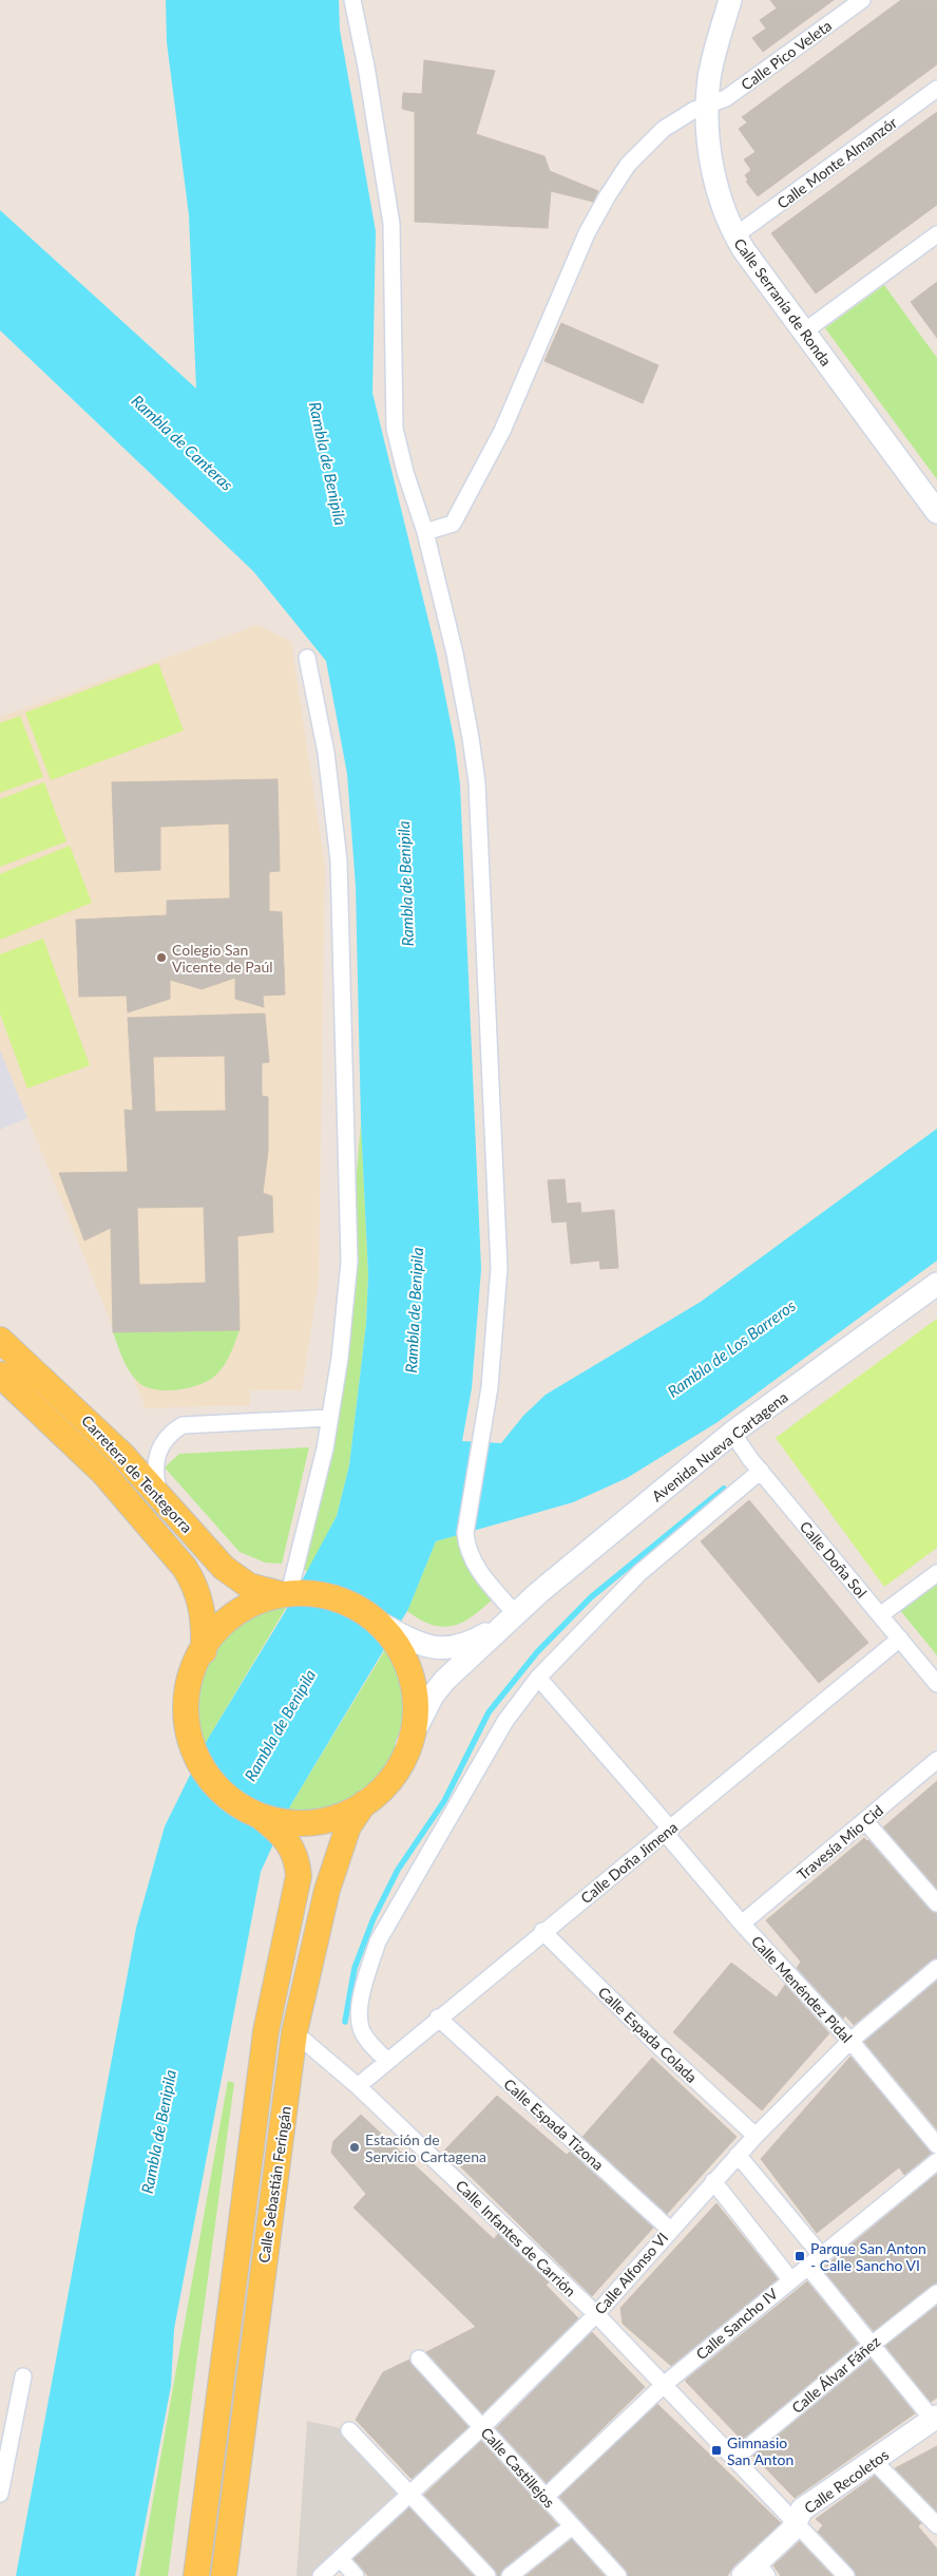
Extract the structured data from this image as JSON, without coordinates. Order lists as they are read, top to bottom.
{
  "streets": {
    "main road": [
      "Calle Serranía de Ronda",
      "Avenida Nueva Cartagena",
      "Carretera de Tentegorra",
      "Calle Sebastián Feringán",
      "Calle Recoletos"
    ],
    "street": [
      "Calle Pico Veleta",
      "Calle Monte Almanzór",
      "Calle Doña Sol",
      "Travesía Mio Cid",
      "Calle Doña Jimena",
      "Calle Menéndez Pidal",
      "Calle Espada Colada",
      "Calle Espada Tizona",
      "Calle Infantes de Carrión",
      "Calle Alfonso VI",
      "Calle Sancho IV",
      "Calle Álvar Fáñez",
      "Calle Castillejos"
    ]
  },
  "crossings": [
    ["Calle Pico Veleta", "Calle Serranía de Ronda"],
    ["Calle Monte Almanzór", "Calle Serranía de Ronda"],
    ["Avenida Nueva Cartagena", "Carretera de Tentegorra"],
    ["Avenida Nueva Cartagena", "Calle Doña Sol"],
    ["Calle Doña Sol", "Calle Doña Jimena"],
    ["Travesía Mio Cid", "Calle Menéndez Pidal"],
    ["Calle Doña Jimena", "Calle Menéndez Pidal"],
    ["Calle Doña Jimena", "Calle Espada Colada"],
    ["Calle Doña Jimena", "Calle Espada Tizona"],
    ["Calle Doña Jimena", "Calle Infantes de Carrión"],
    ["Calle Menéndez Pidal", "Calle Alfonso VI"],
    ["Calle Espada Colada", "Calle Alfonso VI"],
    ["Calle Espada Tizona", "Calle Alfonso VI"],
    ["Calle Sebastián Feringán", "Calle Infantes de Carrión"],
    ["Calle Infantes de Carrión", "Calle Alfonso VI"],
    ["Calle Infantes de Carrión", "Calle Sancho IV"],
    ["Calle Infantes de Carrión", "Calle Álvar Fáñez"],
    ["Calle Infantes de Carrión", "Calle Recoletos"],
    ["Calle Alfonso VI", "Calle Castillejos"],
    ["Calle Sancho IV", "Calle Castillejos"]
  ],
  "water": ["Rambla de Canteras", "Rambla de Benipila", "Rambla de Los Barreros"],
  "places": {
    "other": ["Colegio San Vicente de Paúl", "Estación de Servicio Cartagena"],
    "transit": ["Parque San Anton - Calle Sancho VI", "Gimnasio San Anton"]
  }
}
